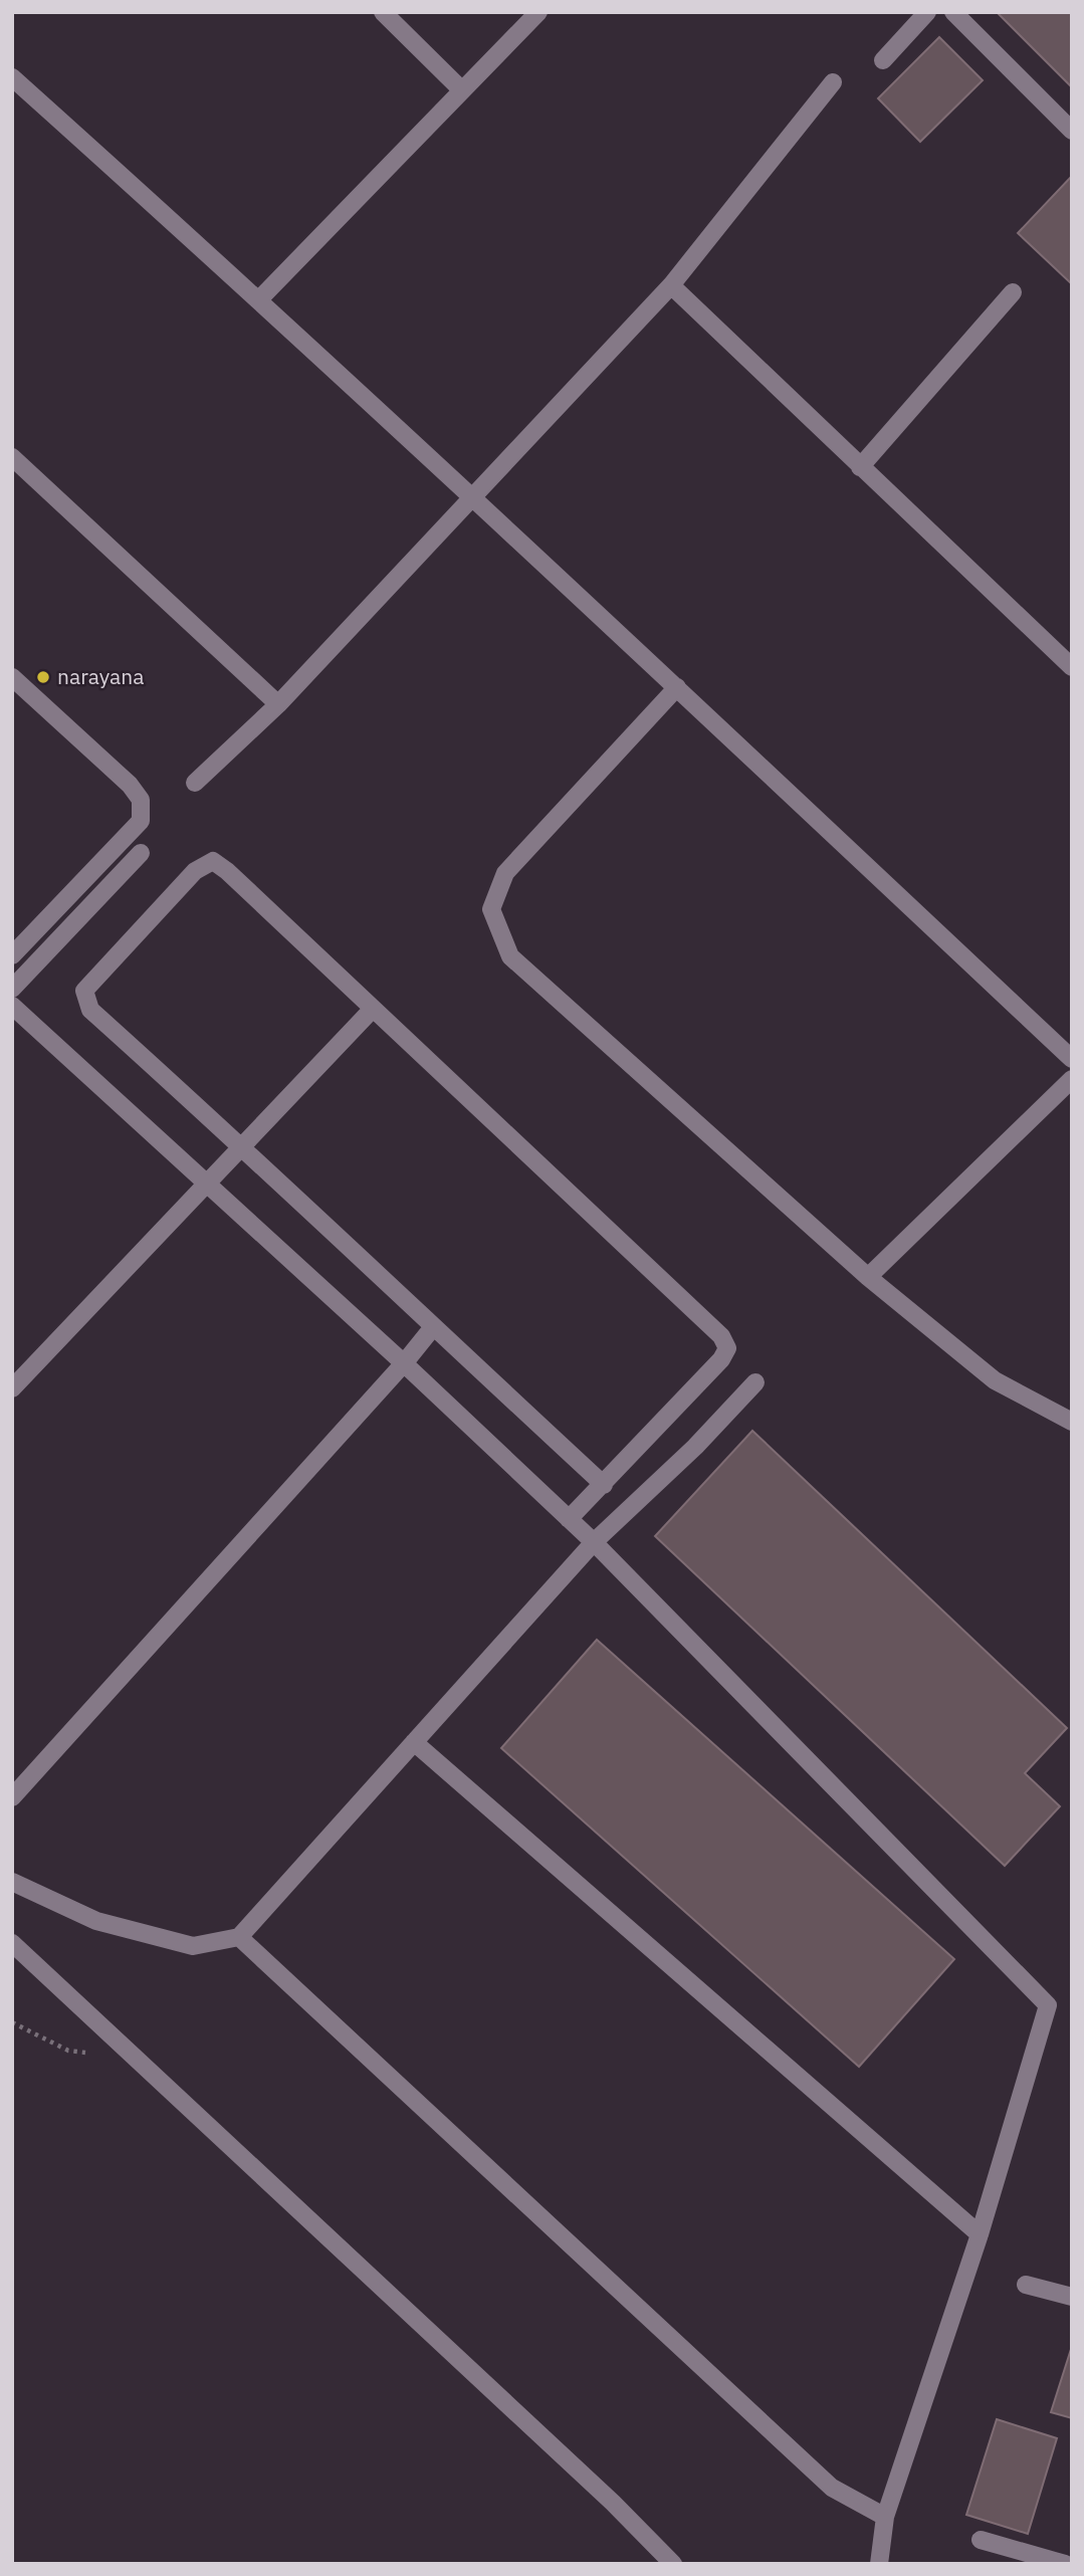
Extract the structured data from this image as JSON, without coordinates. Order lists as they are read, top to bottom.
{
  "places": ["narayana"]
}
